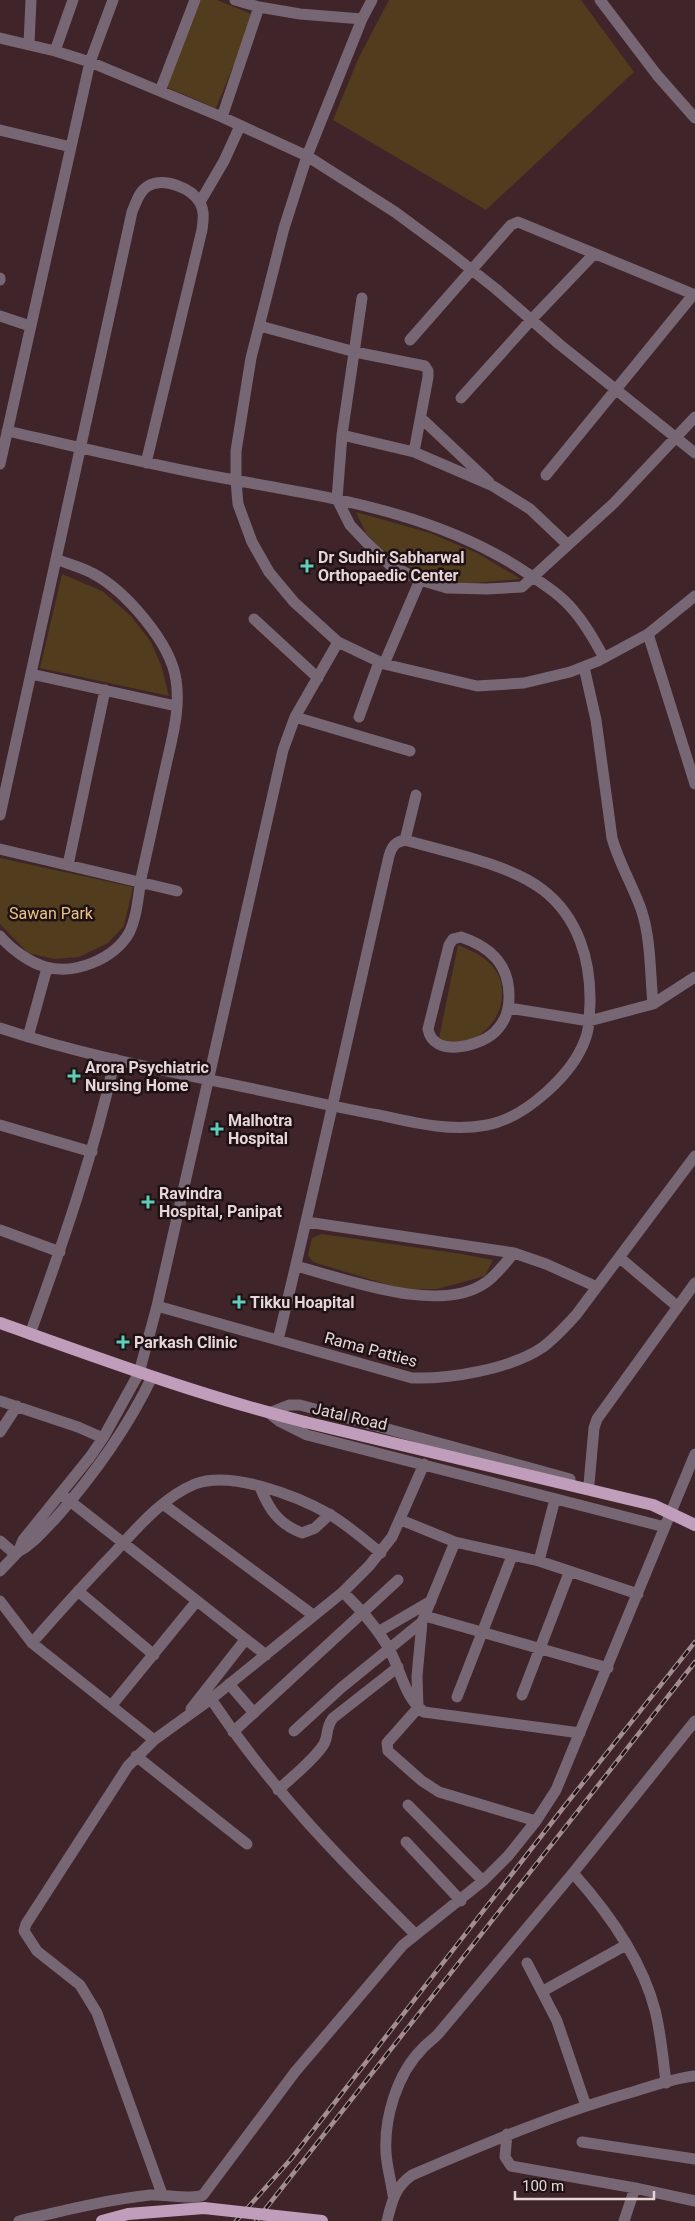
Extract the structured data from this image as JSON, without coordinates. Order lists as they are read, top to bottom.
{
  "streets": {
    "main road": ["Jatal Road"],
    "street": ["Rama Patties"]
  },
  "parks": ["Sawan Park"],
  "places": {
    "health": [
      "Dr Sudhir Sabharwal Orthopaedic Center",
      "Arora Psychiatric Nursing Home",
      "Malhotra Hospital",
      "Ravindra Hospital, Panipat",
      "Tikku Hoapital",
      "Parkash Clinic"
    ]
  },
  "scale_bar": "100 m"
}
